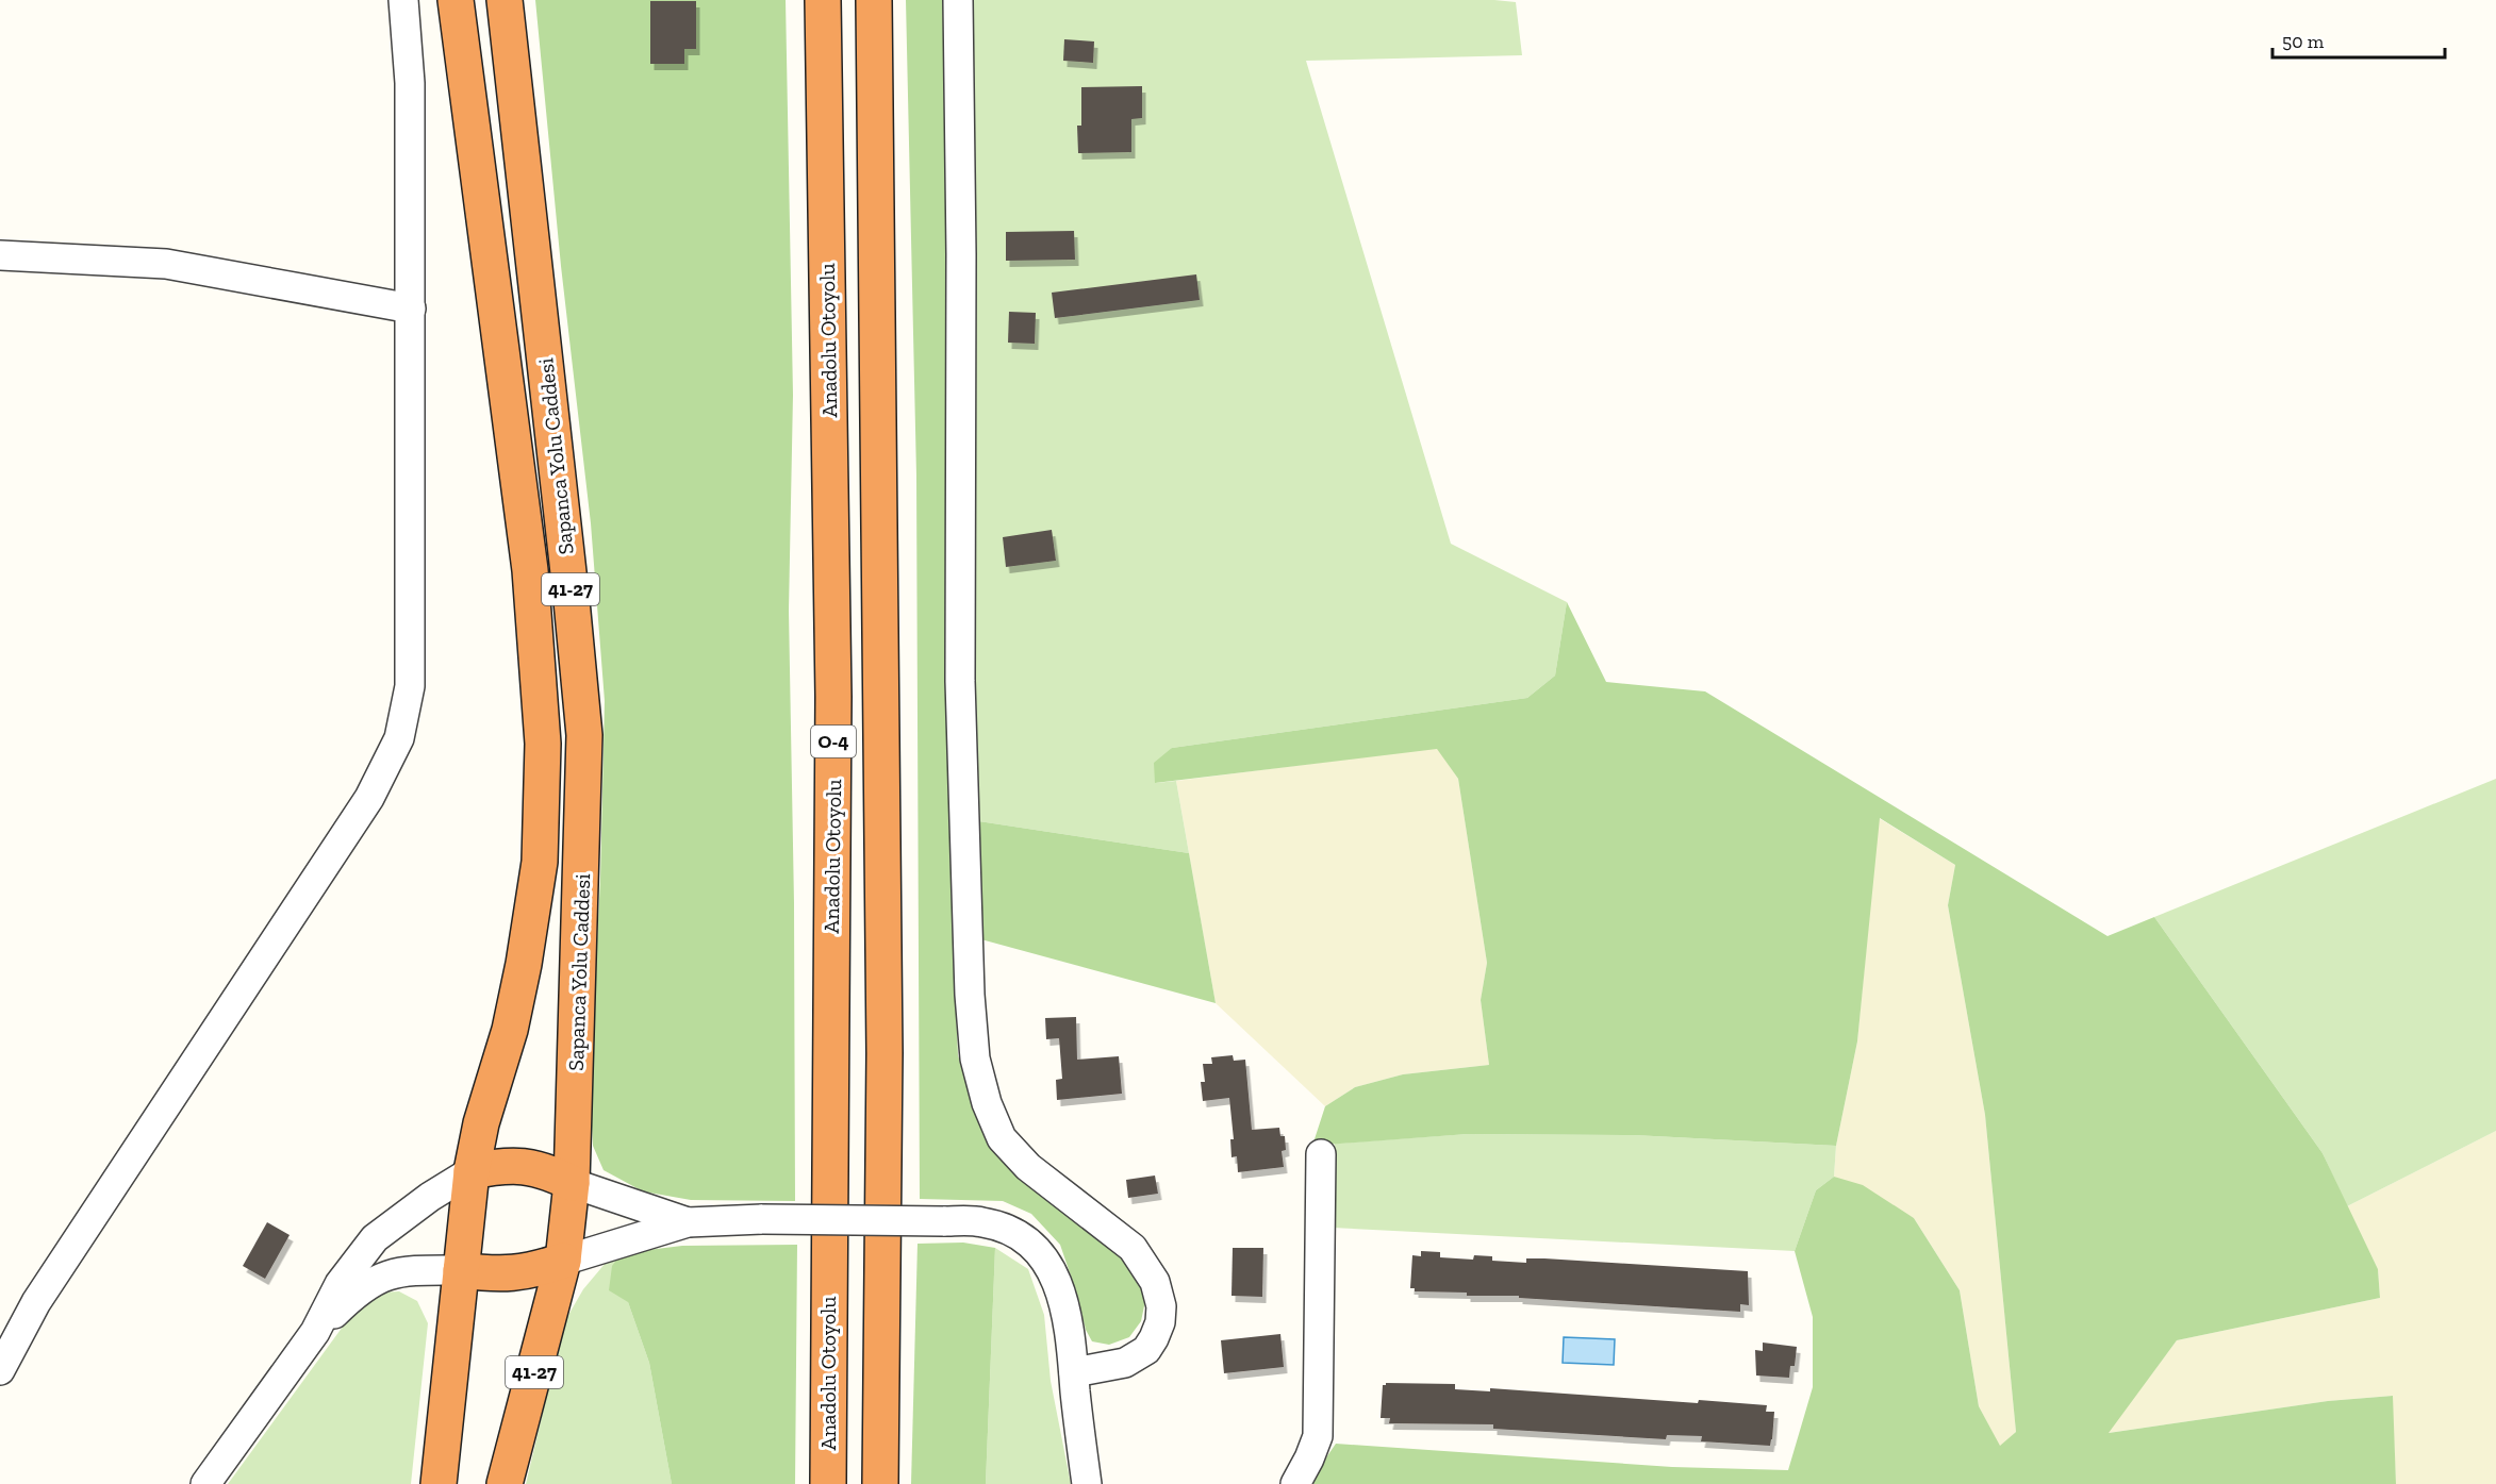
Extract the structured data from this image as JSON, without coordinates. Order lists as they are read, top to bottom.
{
  "streets": {
    "highway": [
      "Anadolu Otoyolu",
      "Sapanca Yolu Caddesi",
      "41-27",
      "O-4"
    ]
  },
  "crossings": [
    ["Sapanca Yolu Caddesi", "41-27"]
  ],
  "scale_bar": "50 m"
}
